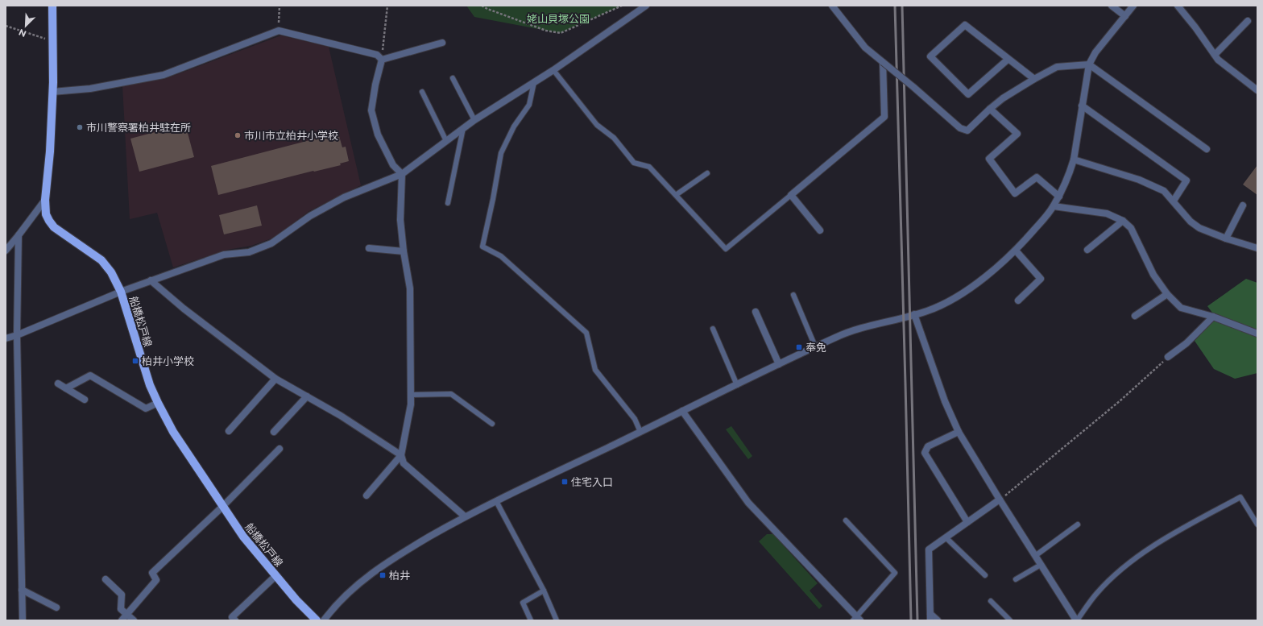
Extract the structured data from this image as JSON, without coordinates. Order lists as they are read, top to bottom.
{
  "streets": {
    "main road": ["船橋松戸線"]
  },
  "parks": ["姥山貝塚公園"],
  "places": {
    "other": ["市川警察署柏井駐在所", "市川市立柏井小学校"],
    "transit": [
      "奉免",
      "柏井小学校",
      "住宅入口",
      "柏井"
    ]
  },
  "north": "bottom left"
}
